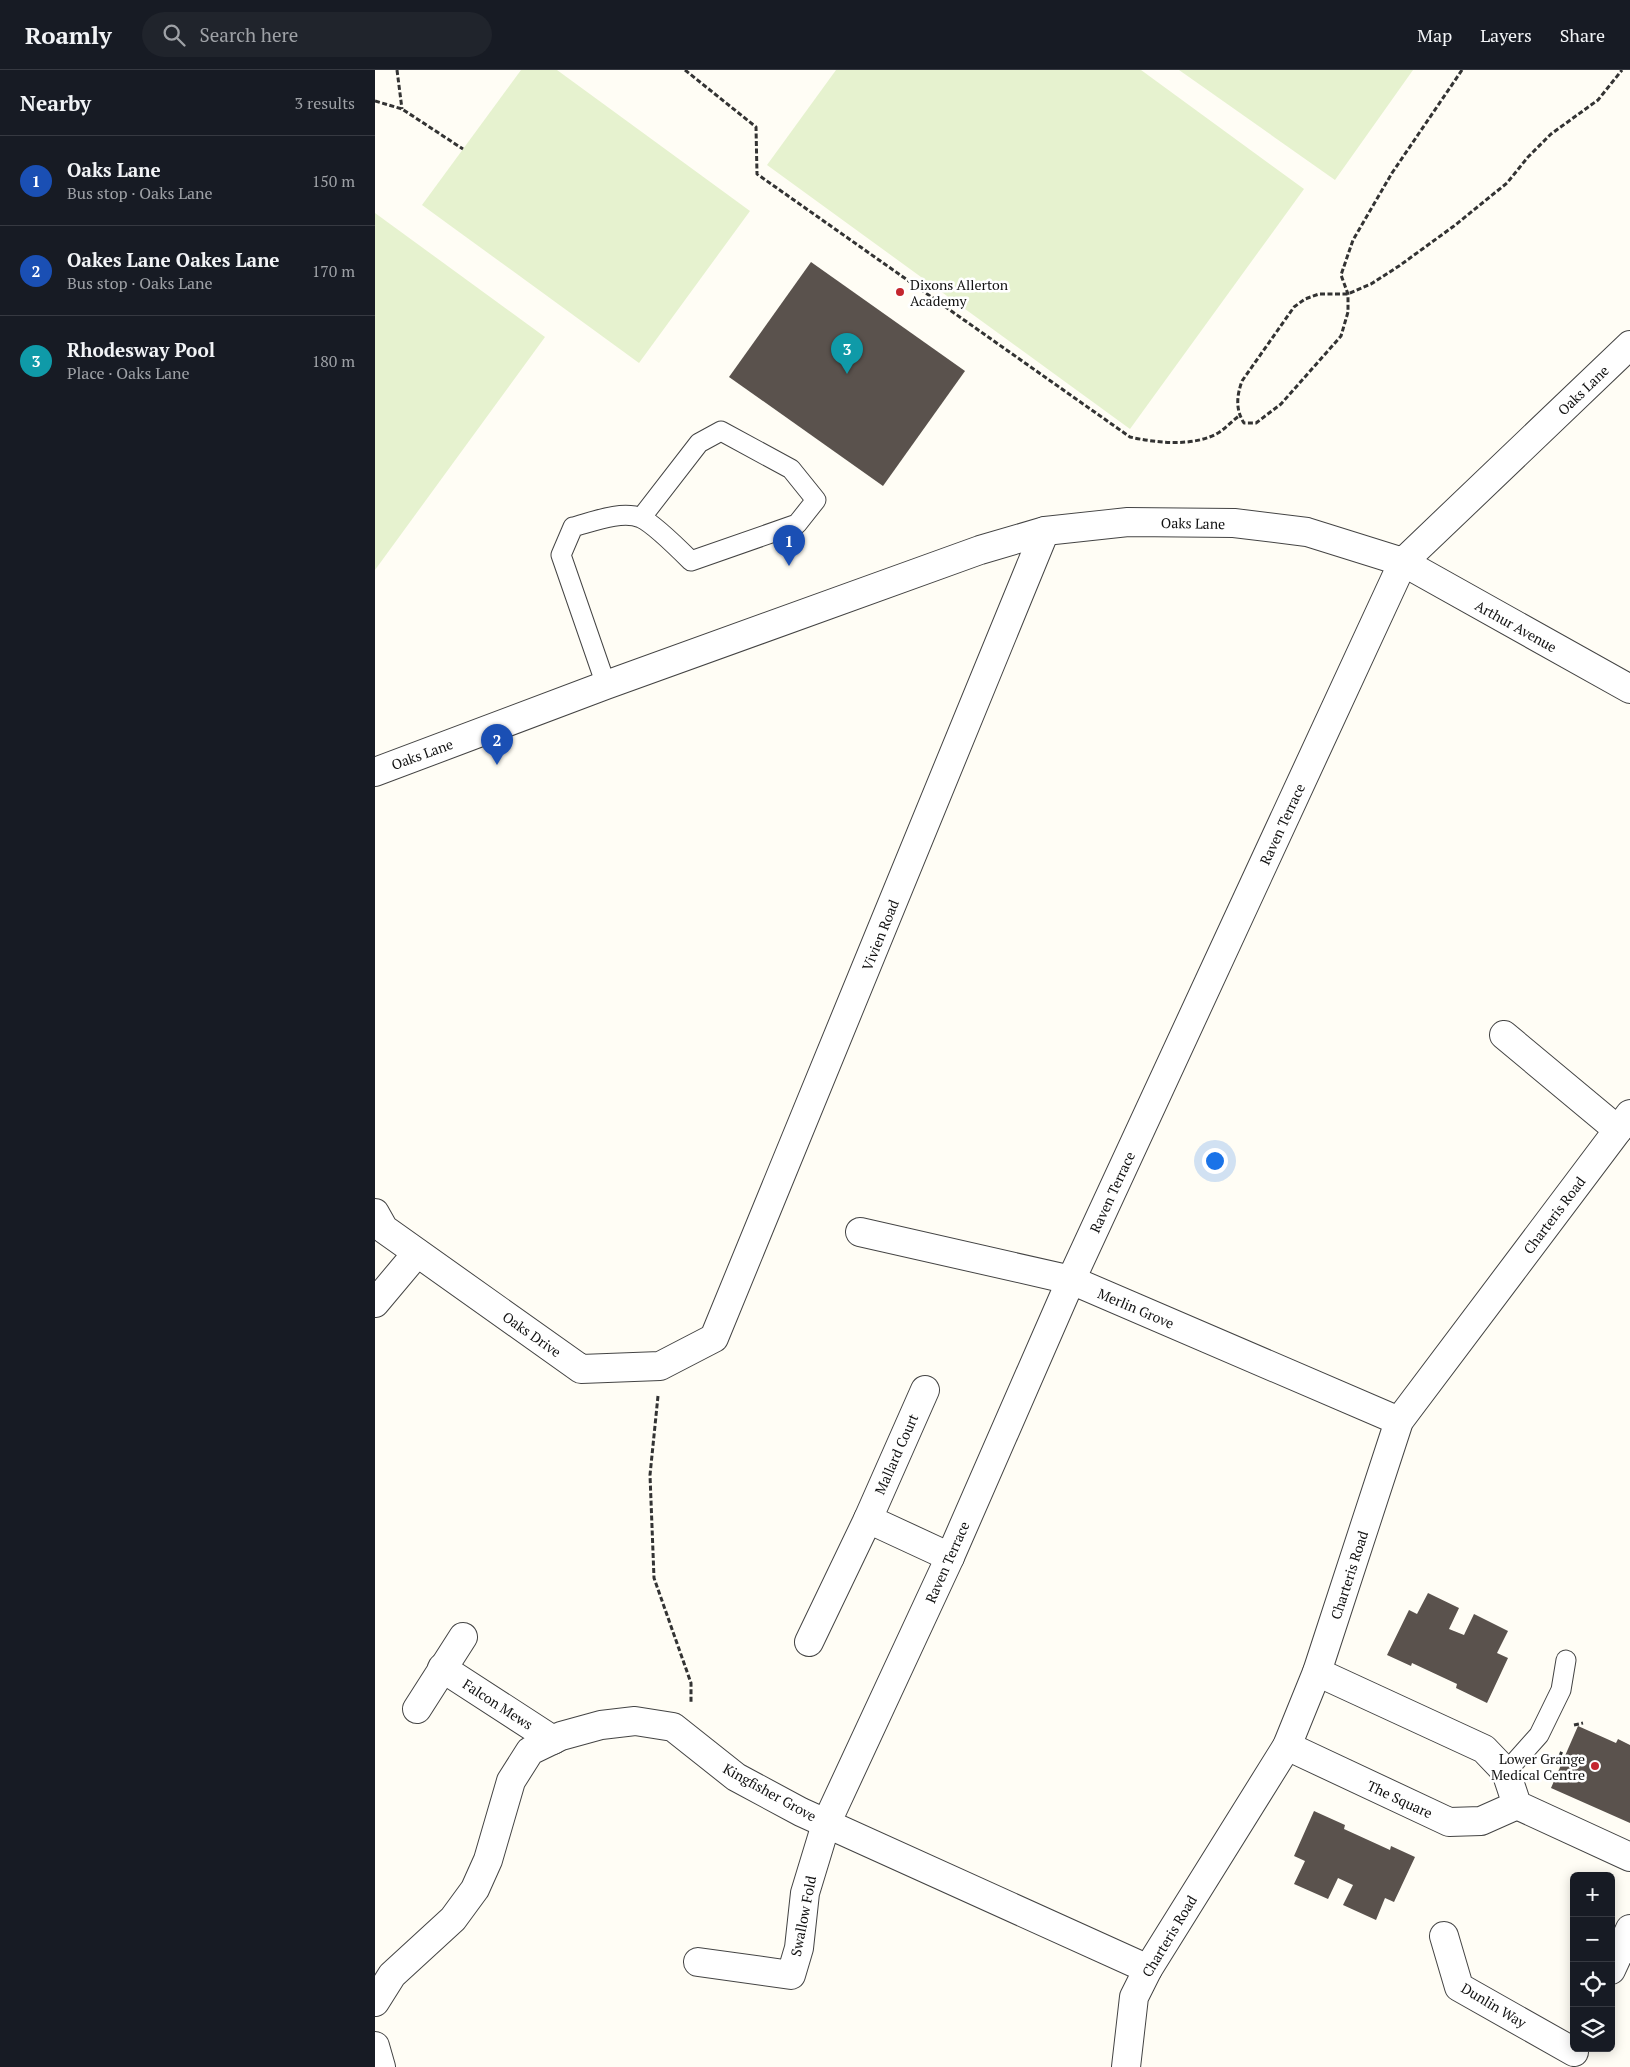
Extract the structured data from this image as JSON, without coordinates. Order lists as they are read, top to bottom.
{
  "streets": {
    "street": [
      "Oaks Lane",
      "Arthur Avenue",
      "Raven Terrace",
      "Vivien Road",
      "Charteris Road",
      "Merlin Grove",
      "Oaks Drive",
      "Mallard Court",
      "Falcon Mews",
      "Kingfisher Grove",
      "The Square",
      "Swallow Fold",
      "Dunlin Way"
    ]
  },
  "crossings": [
    ["Oaks Lane", "Arthur Avenue"],
    ["Oaks Lane", "Raven Terrace"],
    ["Oaks Lane", "Vivien Road"],
    ["Arthur Avenue", "Raven Terrace"],
    ["Raven Terrace", "Merlin Grove"],
    ["Raven Terrace", "Kingfisher Grove"],
    ["Raven Terrace", "Swallow Fold"],
    ["Vivien Road", "Oaks Drive"],
    ["Charteris Road", "Merlin Grove"],
    ["Charteris Road", "Kingfisher Grove"],
    ["Charteris Road", "The Square"],
    ["Falcon Mews", "Kingfisher Grove"],
    ["Kingfisher Grove", "Swallow Fold"]
  ],
  "places": ["Dixons Allerton Academy", "Lower Grange Medical Centre"],
  "page": {
    "header": "Roamly",
    "search": "Search here",
    "nav": ["Map", "Layers", "Share"],
    "heading": ["Nearby", "3 results"],
    "list": [
      {
        "mark": "1",
        "name": "Oaks Lane",
        "note": "Bus stop · Oaks Lane",
        "value": "150 m"
      },
      {
        "mark": "2",
        "name": "Oakes Lane Oakes Lane",
        "note": "Bus stop · Oaks Lane",
        "value": "170 m"
      },
      {
        "mark": "3",
        "name": "Rhodesway Pool",
        "note": "Place · Oaks Lane",
        "value": "180 m"
      }
    ],
    "pins": ["3", "1", "2"],
    "map_buttons": ["+", "−"]
  }
}
